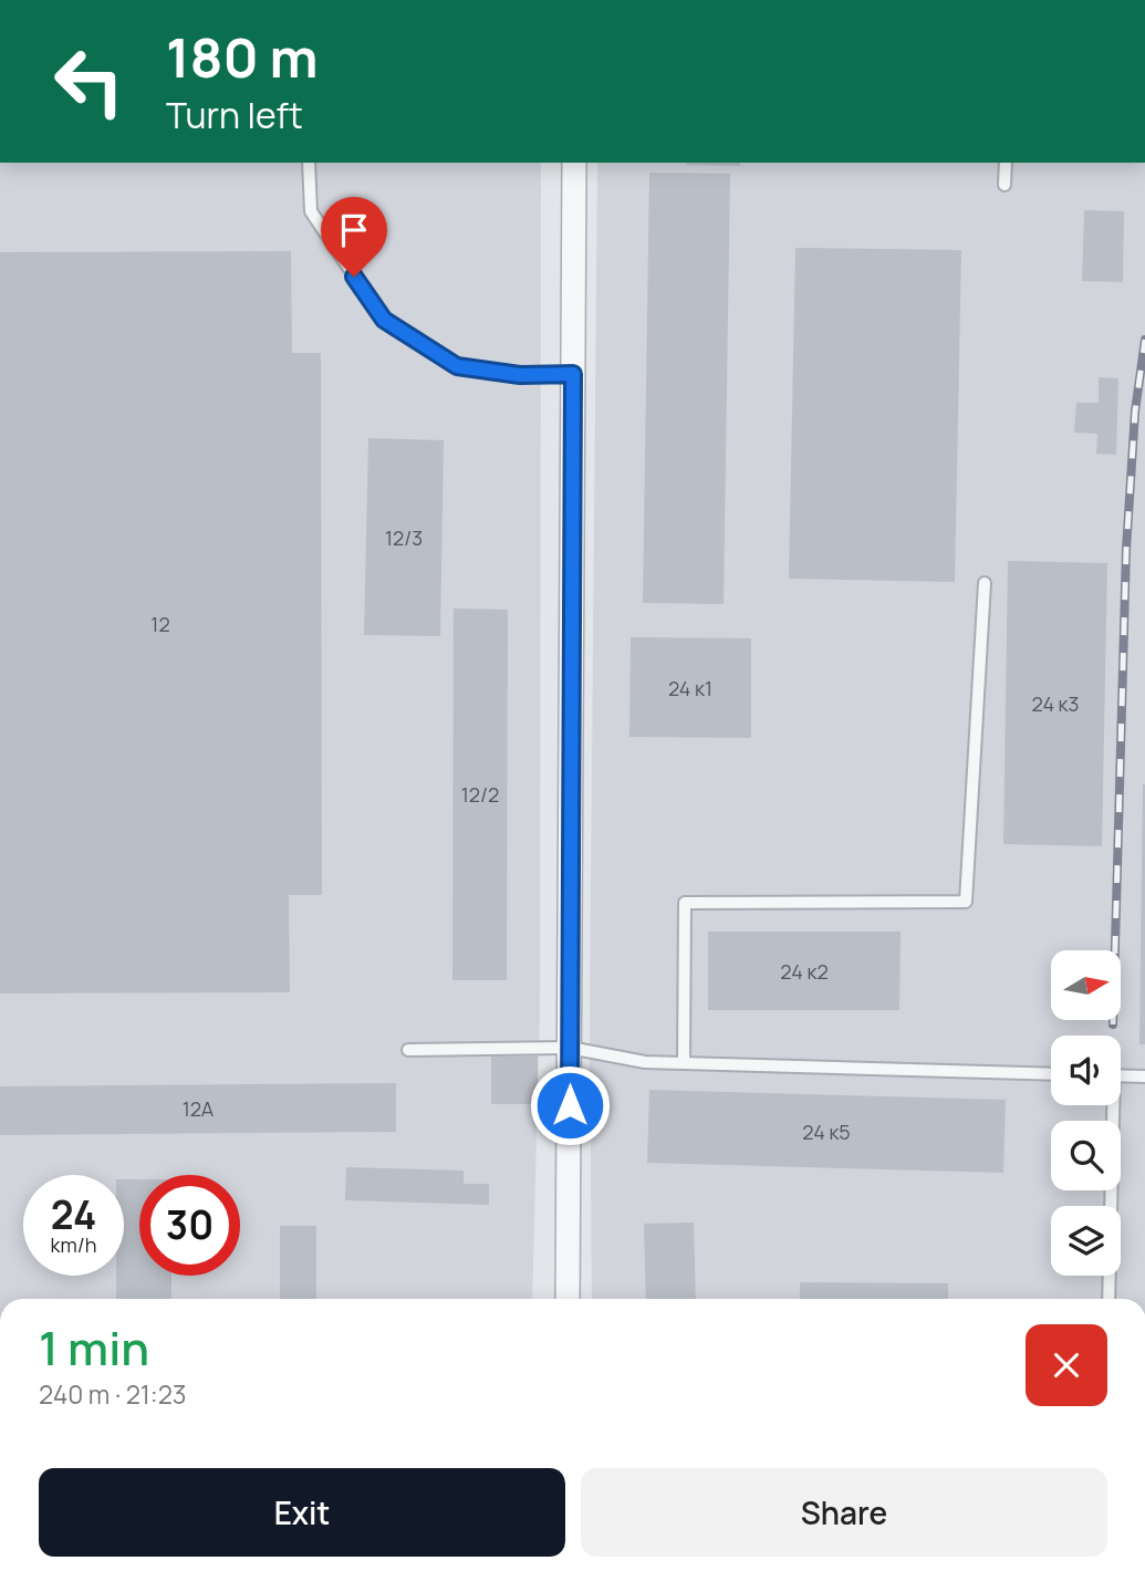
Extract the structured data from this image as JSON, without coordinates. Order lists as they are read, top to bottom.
{
  "house_numbers": [
    "12/3",
    "12",
    "24 к1",
    "24 к3",
    "12/2",
    "24 к2",
    "12А",
    "24 к5"
  ],
  "north": "right",
  "page": {
    "turn": ["180 m", "Turn left"],
    "speed": "24 km/h",
    "limit": "30",
    "heading": ["1 min", "240 m · 21:23"],
    "buttons": ["Exit", "Share"]
  }
}
